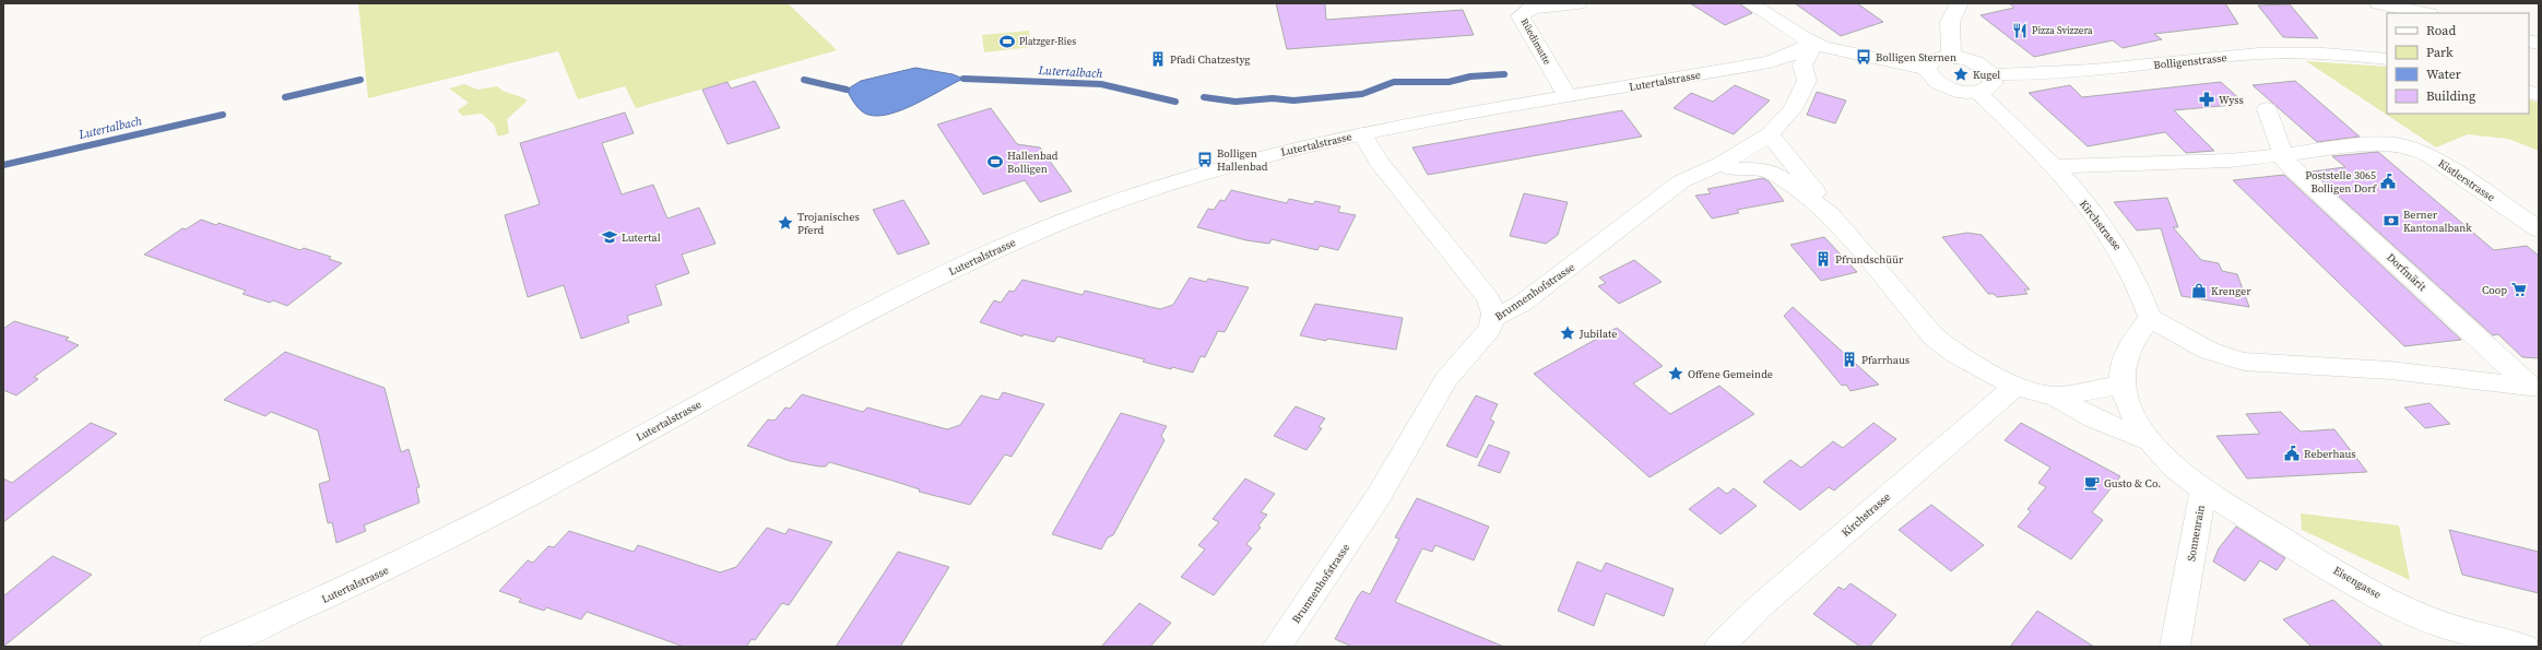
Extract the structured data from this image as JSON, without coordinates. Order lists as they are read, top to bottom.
{
  "streets": {
    "street": [
      "Rüedimatte",
      "Bolligenstrasse",
      "Lutertalstrasse",
      "Kistlerstrasse",
      "Kirchstrasse",
      "Dorfmärit",
      "Brunnenhofstrasse",
      "Sonnenrain",
      "Eisengasse"
    ]
  },
  "crossings": [
    ["Rüedimatte", "Lutertalstrasse"],
    ["Lutertalstrasse", "Brunnenhofstrasse"],
    ["Kistlerstrasse", "Dorfmärit"],
    ["Sonnenrain", "Eisengasse"]
  ],
  "water": ["Lutertalbach"],
  "places": {
    "restaurant": ["Pizza Svizzera"],
    "sports": ["Platzger-Ries", "Hallenbad Bolligen"],
    "bus stop": ["Bolligen Sternen", "Bolligen Hallenbad"],
    "building": ["Pfadi Chatzestyg", "Pfrundschüür", "Pfarrhaus"],
    "place": [
      "Kugel",
      "Trojanisches Pferd",
      "Jubilate",
      "Offene Gemeinde"
    ],
    "pharmacy": ["Wyss"],
    "public building": ["Poststelle 3065 Bolligen Dorf", "Reberhaus"],
    "bank": ["Berner Kantonalbank"],
    "school or university": ["Lutertal"],
    "supermarket": ["Coop"],
    "shop": ["Krenger"],
    "cafe": ["Gusto & Co."]
  },
  "legend": [
    "Road",
    "Park",
    "Water",
    "Building"
  ]
}
